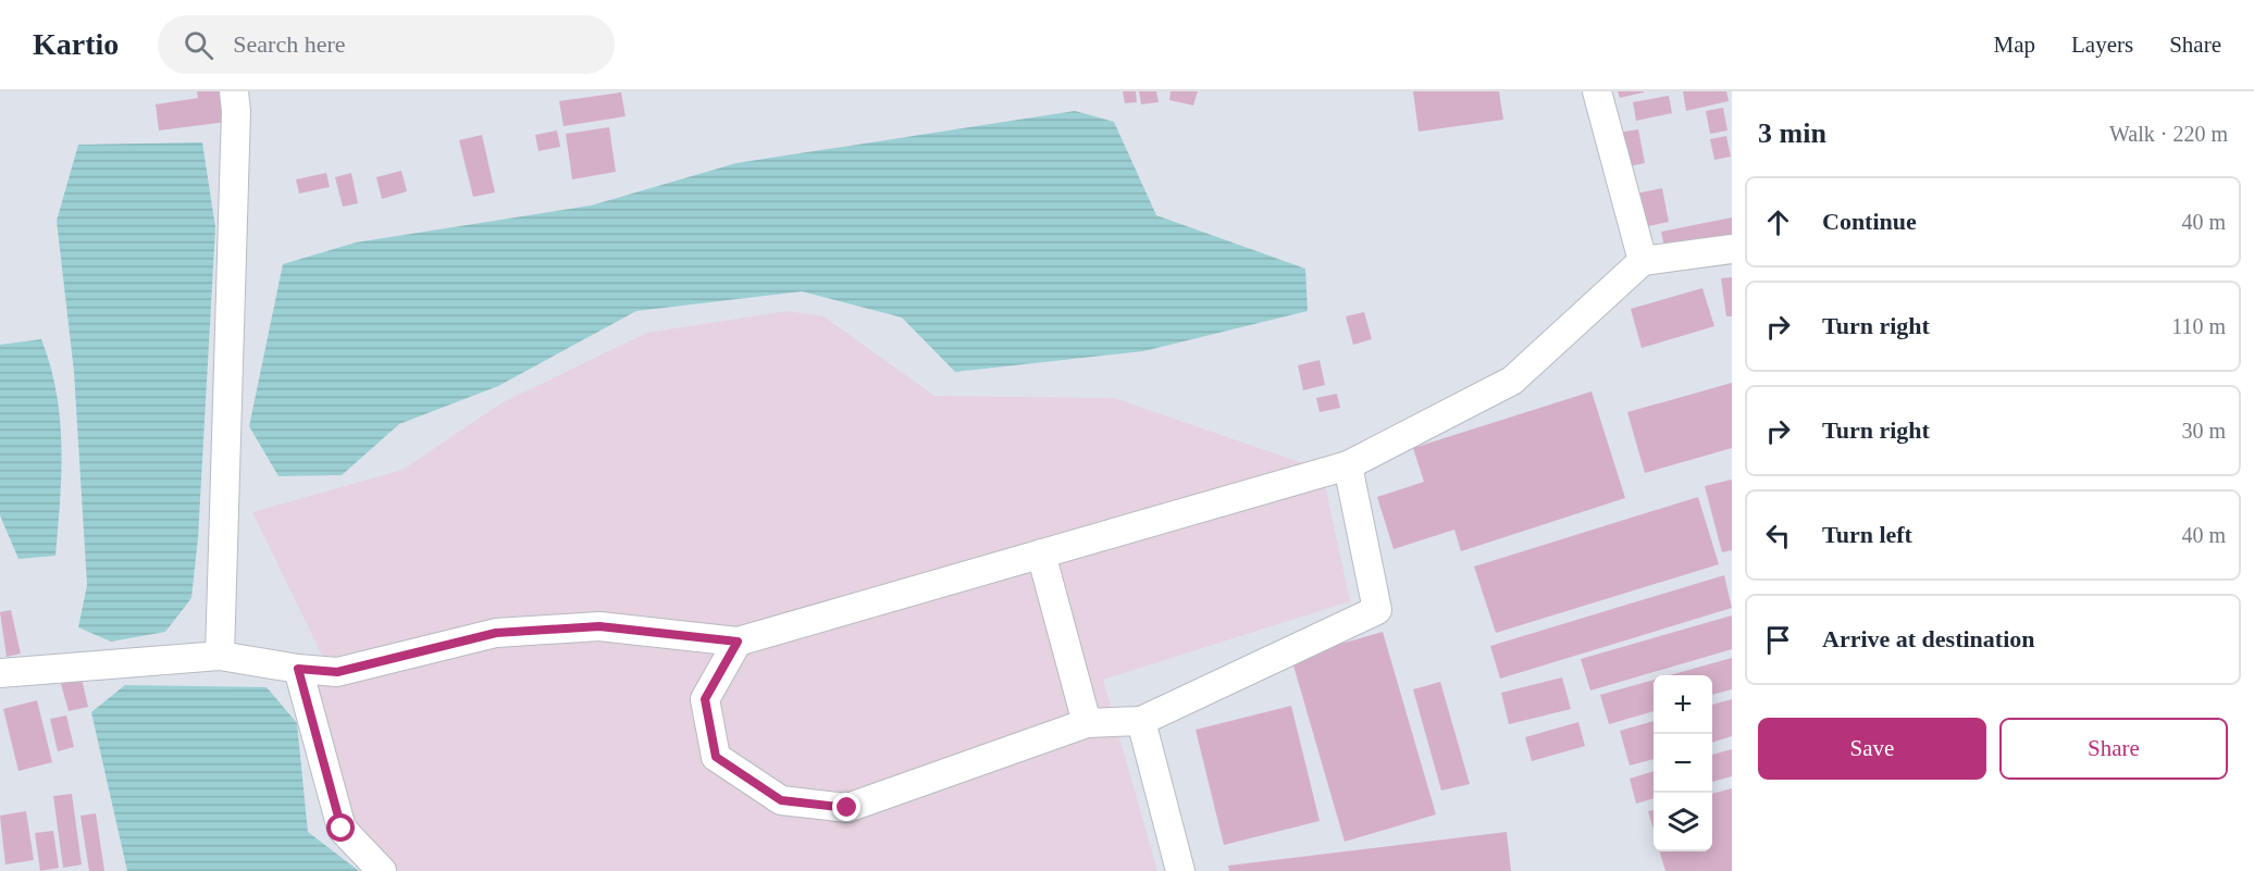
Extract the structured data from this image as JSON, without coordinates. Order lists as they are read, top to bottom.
{
  "page": {
    "header": "Kartio",
    "search": "Search here",
    "nav": ["Map", "Layers", "Share"],
    "heading": ["3 min", "Walk · 220 m"],
    "list": [
      ["Continue", "40 m"],
      ["Turn right", "110 m"],
      ["Turn right", "30 m"],
      ["Turn left", "40 m"],
      "Arrive at destination"
    ],
    "map_buttons": ["+", "−"],
    "buttons": ["Save", "Share"]
  }
}
